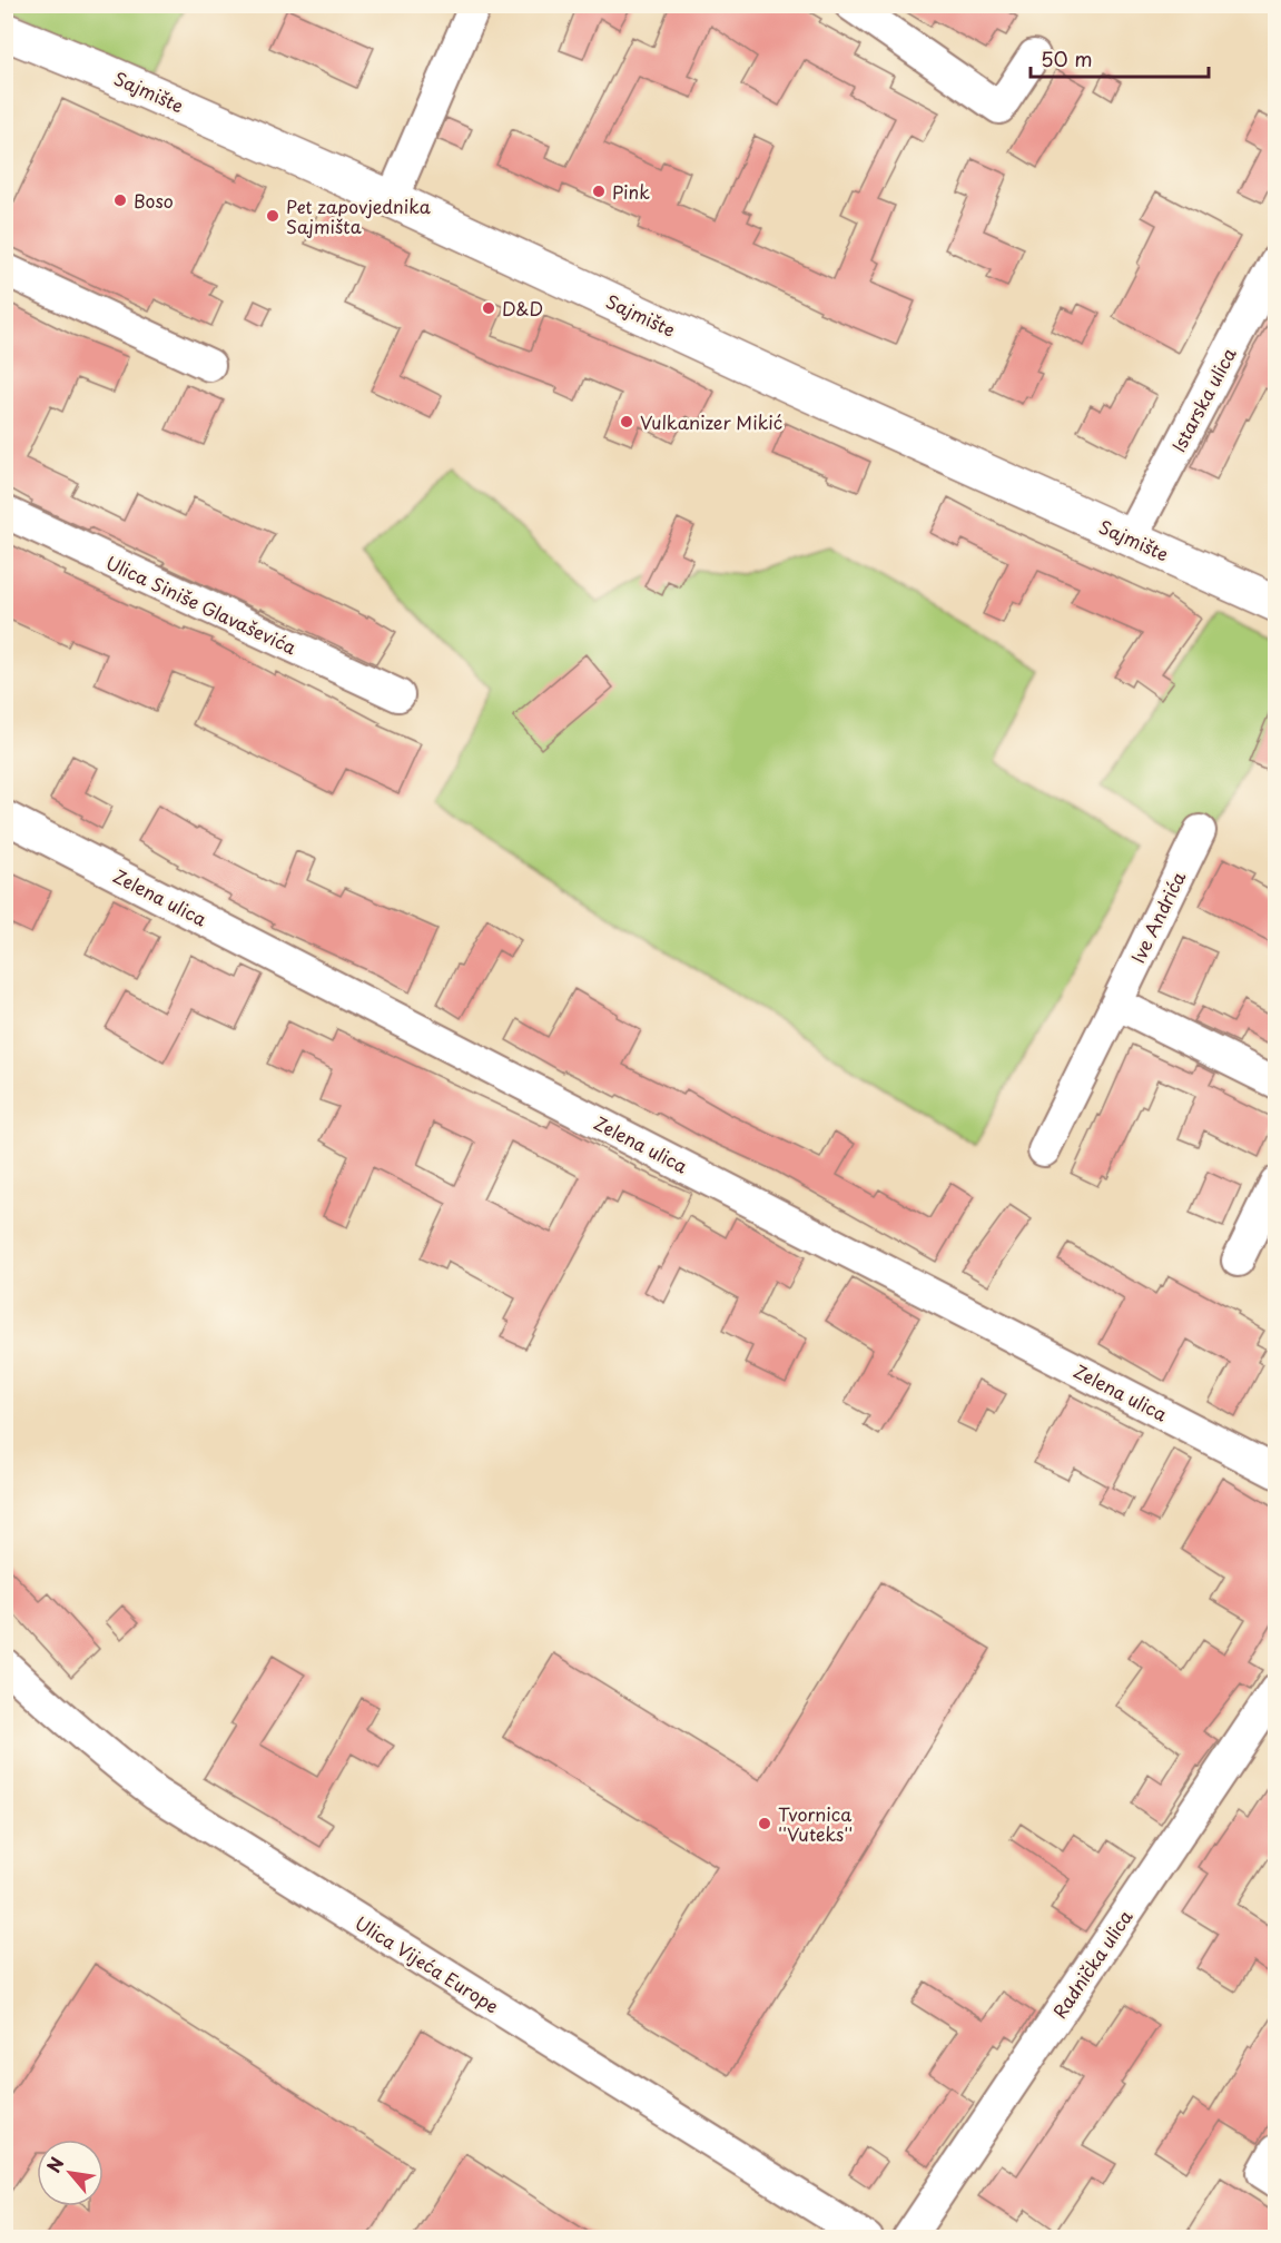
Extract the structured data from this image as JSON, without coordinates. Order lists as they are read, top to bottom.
{
  "streets": {
    "main road": ["Sajmište"],
    "street": [
      "Istarska ulica",
      "Ulica Siniše Glavaševića",
      "Zelena ulica",
      "Ive Andrića",
      "Ulica Vijeća Europe",
      "Radnička ulica"
    ]
  },
  "crossings": [
    ["Sajmište", "Istarska ulica"]
  ],
  "places": [
    "Pink",
    "Boso",
    "Pet zapovjednika Sajmišta",
    "D&D",
    "Vulkanizer Mikić",
    "Tvornica ''Vuteks''"
  ],
  "scale_bar": "50 m",
  "north": "top left"
}
